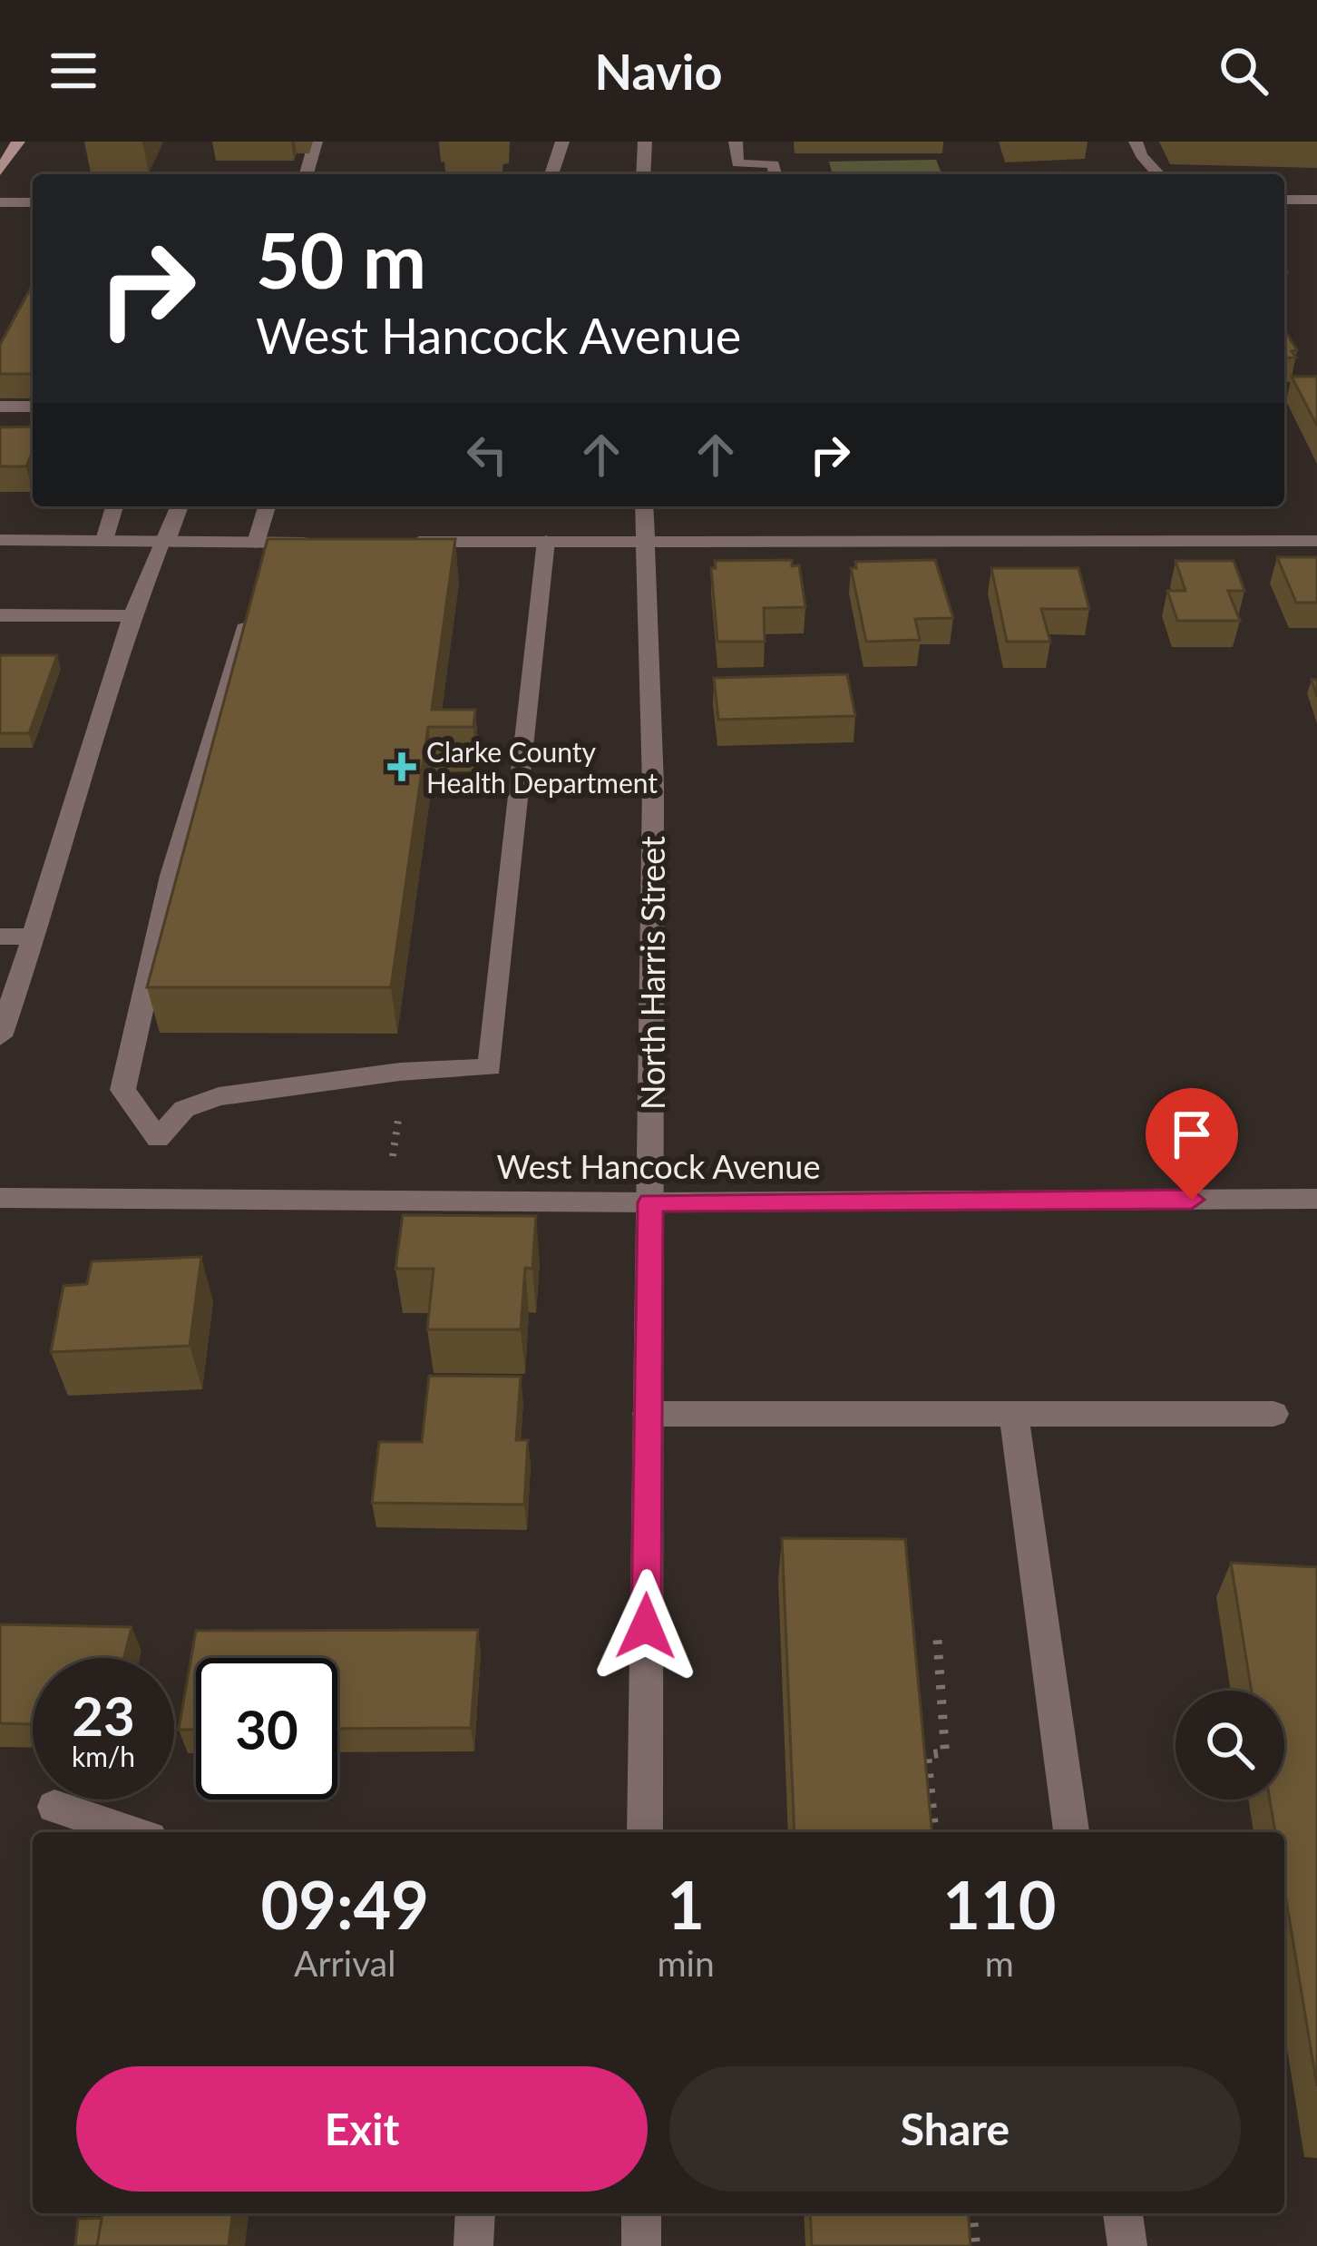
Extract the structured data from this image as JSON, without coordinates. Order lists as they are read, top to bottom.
{
  "streets": {
    "street": ["North Harris Street", "West Hancock Avenue"]
  },
  "crossings": [
    ["North Harris Street", "West Hancock Avenue"]
  ],
  "places": {
    "health": ["Clarke County Health Department"]
  },
  "page": {
    "header": "Navio",
    "turn": ["50 m", "West Hancock Avenue"],
    "speed": "23 km/h",
    "limit": "30",
    "eta": [
      "09:49",
      "Arrival",
      "1",
      "min",
      "110",
      "m"
    ],
    "buttons": ["Exit", "Share"]
  }
}
